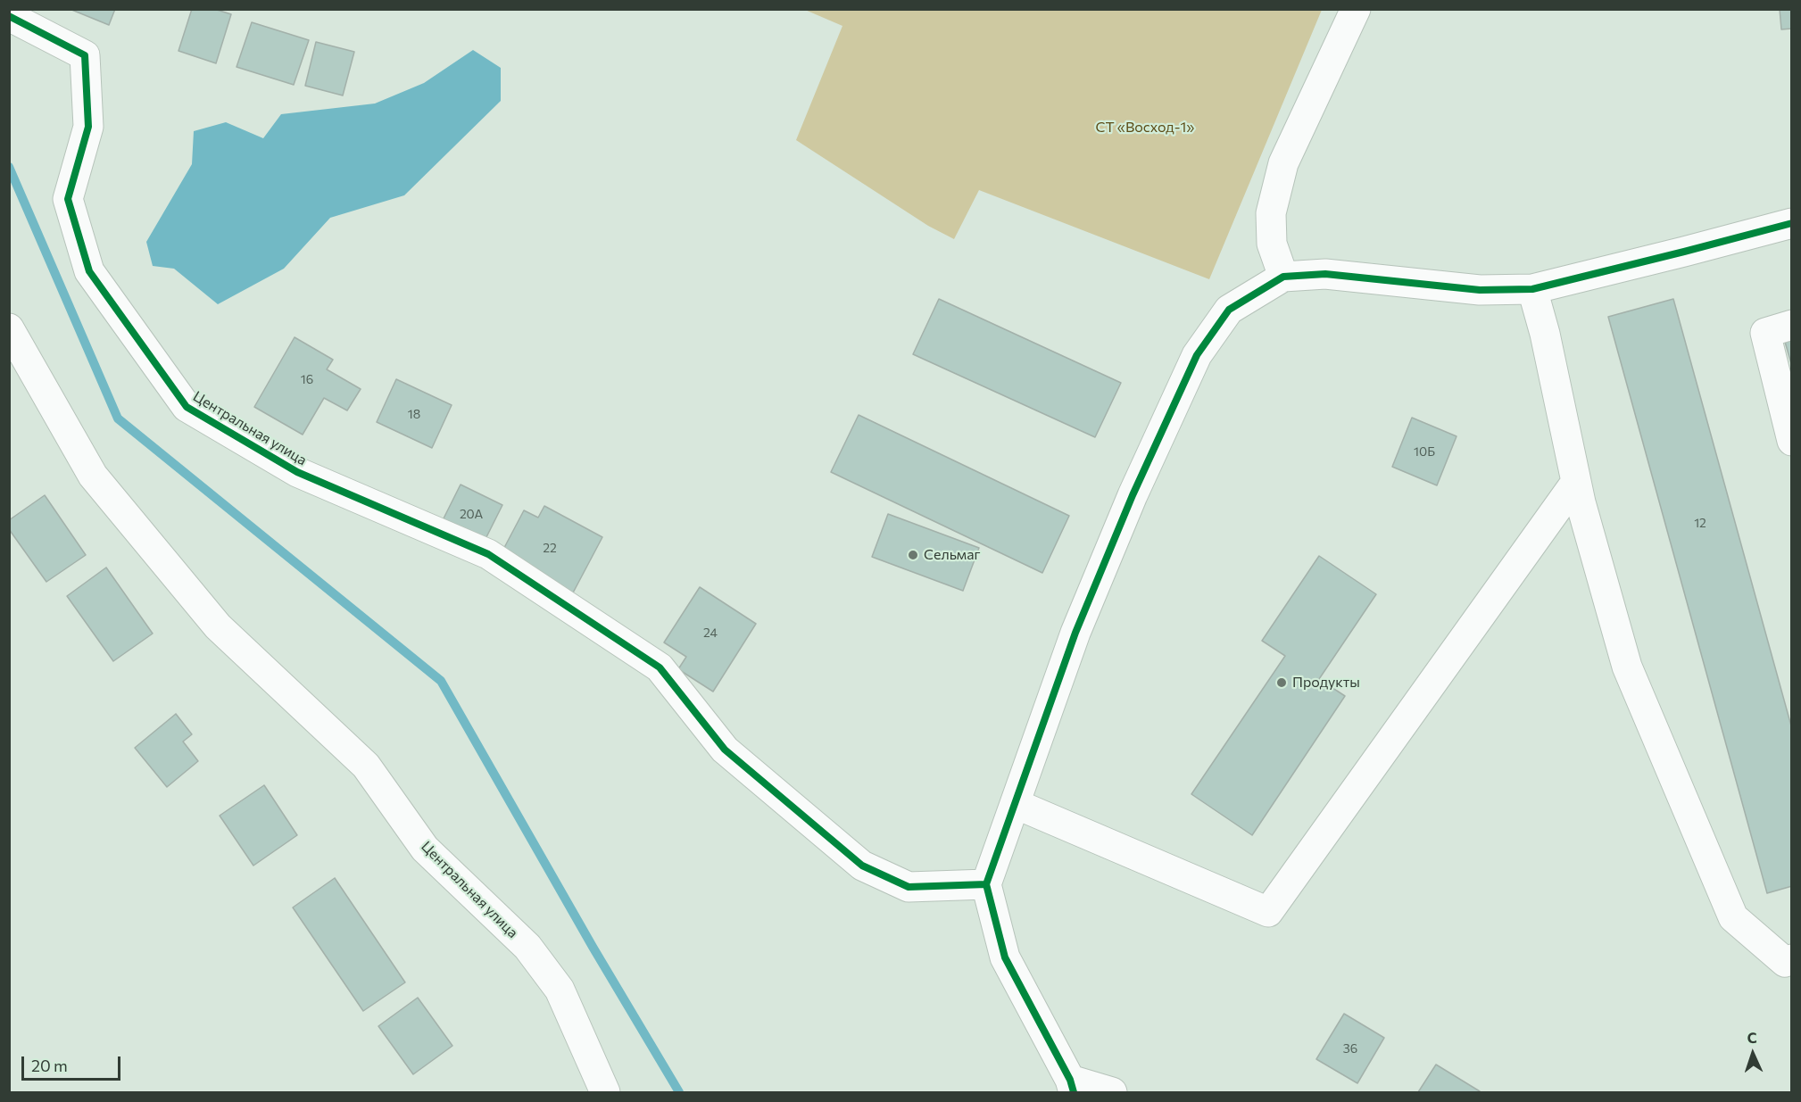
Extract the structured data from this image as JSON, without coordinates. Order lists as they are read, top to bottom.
{
  "streets": {
    "street": ["Центральная улица"]
  },
  "parks": ["СТ «Восход-1»"],
  "places": ["Сельмаг", "Продукты"],
  "house_numbers": [
    "16",
    "18",
    "10Б",
    "20А",
    "12",
    "22",
    "24",
    "36"
  ],
  "scale_bar": "20 m",
  "north": "top"
}
